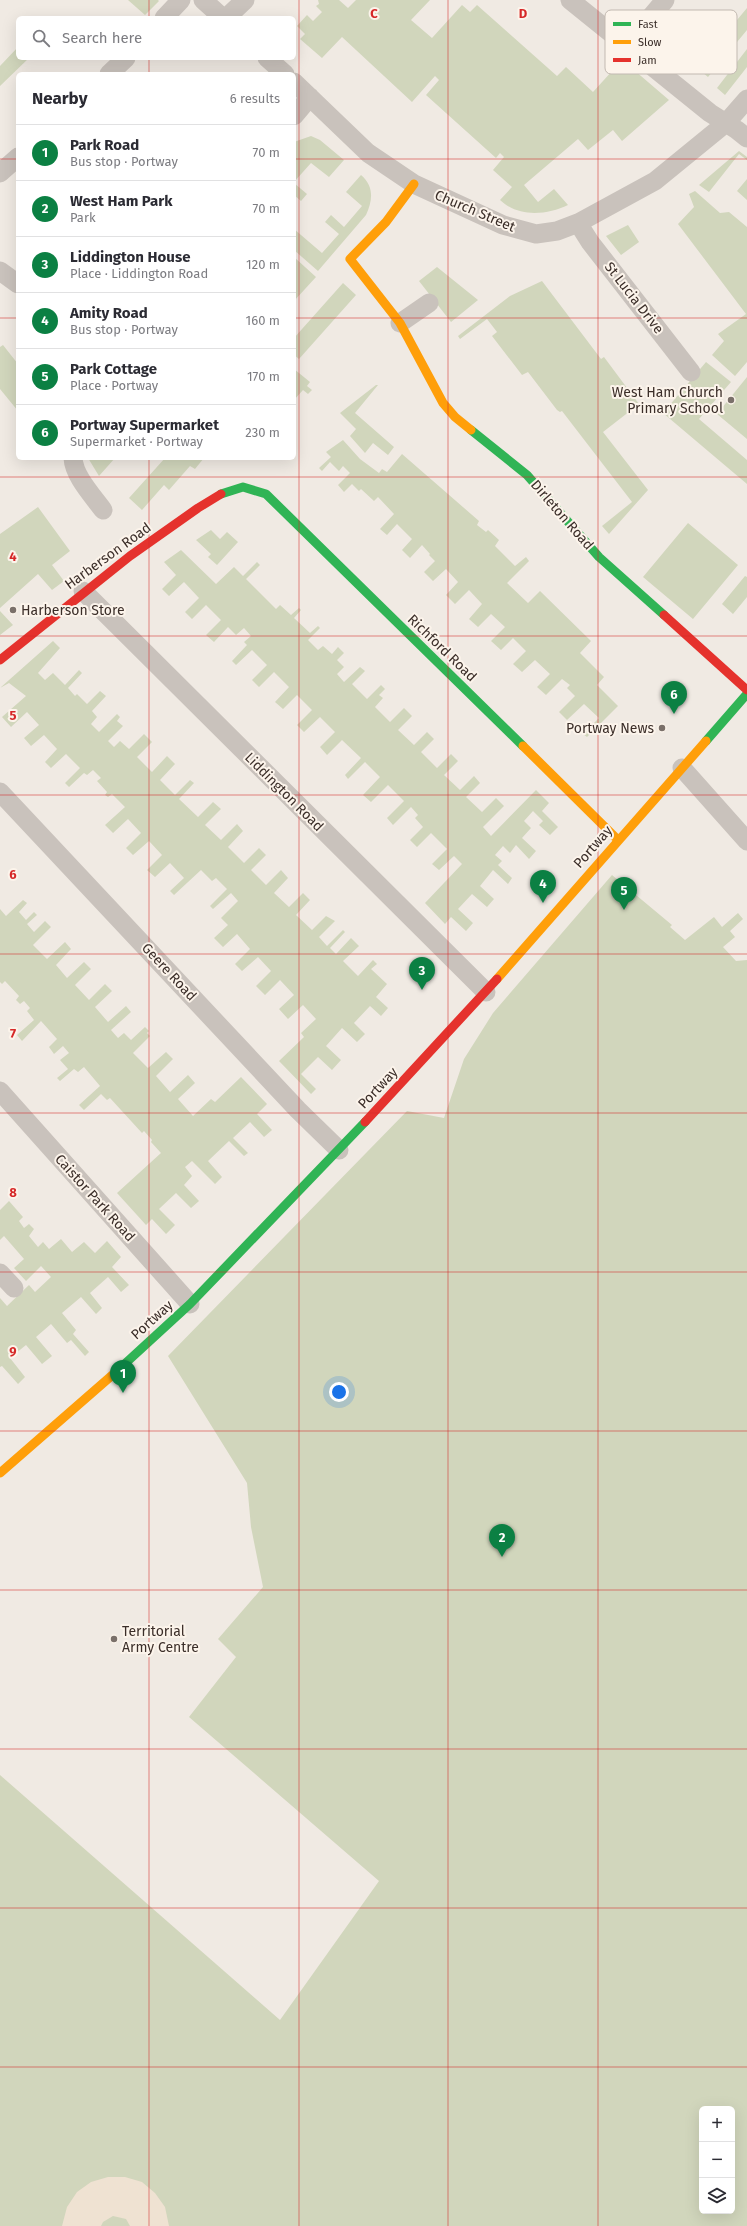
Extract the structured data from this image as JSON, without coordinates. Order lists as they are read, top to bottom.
{
  "streets": {
    "street": [
      "Church Street",
      "St Lucia Drive",
      "Dirleton Road",
      "Harberson Road",
      "Richford Road",
      "Liddington Road",
      "Portway",
      "Geere Road",
      "Caistor Park Road"
    ]
  },
  "crossings": [
    ["Church Street", "St Lucia Drive"],
    ["Church Street", "Dirleton Road"],
    ["Harberson Road", "Richford Road"],
    ["Harberson Road", "Liddington Road"],
    ["Richford Road", "Portway"],
    ["Liddington Road", "Portway"],
    ["Portway", "Geere Road"],
    ["Portway", "Caistor Park Road"]
  ],
  "places": [
    "West Ham Church Primary School",
    "Harberson Store",
    "Portway News",
    "Territorial Army Centre"
  ],
  "legend": ["Fast", "Slow", "Jam"],
  "page": {
    "search": "Search here",
    "heading": ["Nearby", "6 results"],
    "list": [
      {
        "mark": "1",
        "name": "Park Road",
        "note": "Bus stop · Portway",
        "value": "70 m"
      },
      {
        "mark": "2",
        "name": "West Ham Park",
        "note": "Park",
        "value": "70 m"
      },
      {
        "mark": "3",
        "name": "Liddington House",
        "note": "Place · Liddington Road",
        "value": "120 m"
      },
      {
        "mark": "4",
        "name": "Amity Road",
        "note": "Bus stop · Portway",
        "value": "160 m"
      },
      {
        "mark": "5",
        "name": "Park Cottage",
        "note": "Place · Portway",
        "value": "170 m"
      },
      {
        "mark": "6",
        "name": "Portway Supermarket",
        "note": "Supermarket · Portway",
        "value": "230 m"
      }
    ],
    "pins": [
      "6",
      "4",
      "5",
      "3",
      "1",
      "2"
    ],
    "map_buttons": ["+", "−"]
  },
  "grid": {
    "columns": ["C", "D"],
    "rows": [
      "4",
      "5",
      "6",
      "7",
      "8",
      "9"
    ]
  }
}
